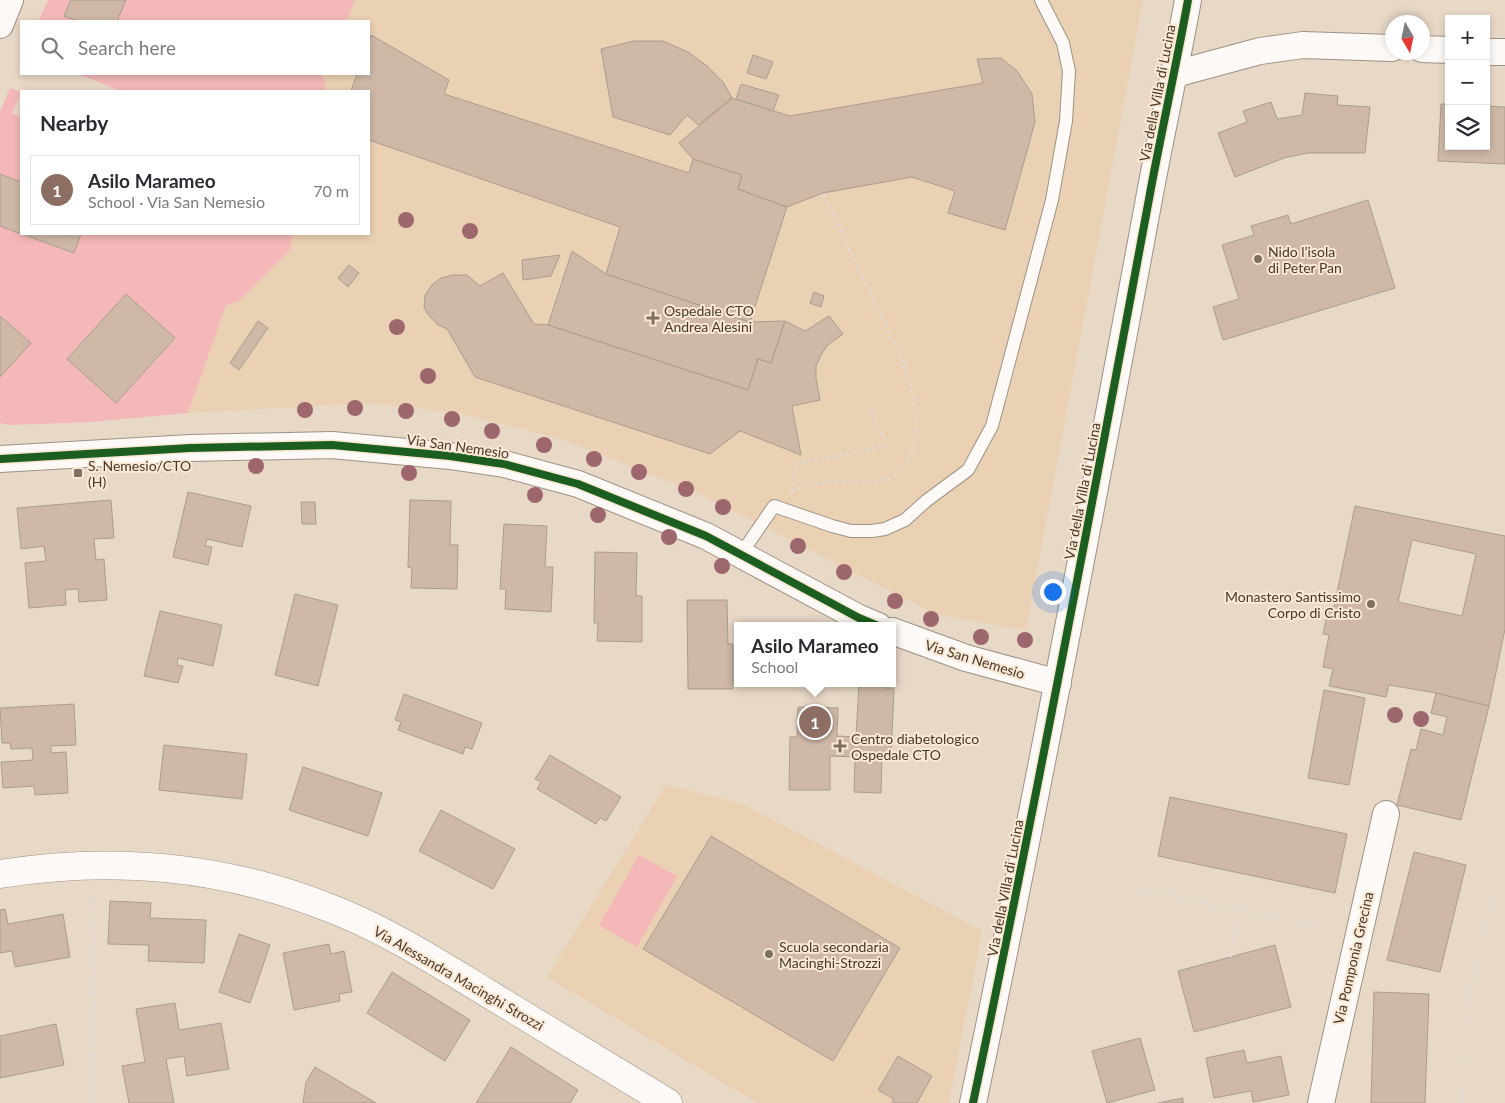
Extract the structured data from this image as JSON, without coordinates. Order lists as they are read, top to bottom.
{
  "streets": {
    "street": [
      "Via della Villa di Lucina",
      "Via San Nemesio",
      "Via Pomponia Grecina",
      "Via Alessandra Macinghi Strozzi"
    ]
  },
  "crossings": [
    ["Via della Villa di Lucina", "Via San Nemesio"]
  ],
  "places": {
    "other": ["Nido l’isola di Peter Pan", "Monastero Santissimo Corpo di Cristo", "Scuola secondaria Macinghi-Strozzi"],
    "health": ["Ospedale CTO Andrea Alesini", "Centro diabetologico Ospedale CTO"],
    "transit": ["S. Nemesio/CTO (H)"]
  },
  "north": "bottom",
  "page": {
    "map_buttons": ["+", "−"],
    "search": "Search here",
    "heading": "Nearby",
    "list": [
      {
        "mark": "1",
        "name": "Asilo Marameo",
        "note": "School · Via San Nemesio",
        "value": "70 m"
      }
    ],
    "popup": ["Asilo Marameo", "School"],
    "pins": "1"
  }
}
